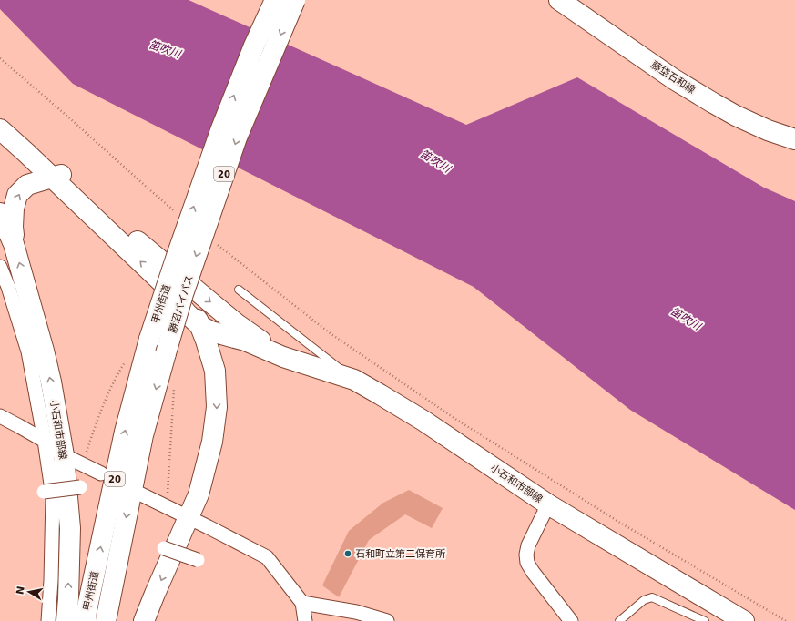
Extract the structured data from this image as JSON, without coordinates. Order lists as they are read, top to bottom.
{
  "streets": {
    "main road": [
      "藤垈石和線",
      "20",
      "甲州街道",
      "勝沼バイパス",
      "小石和市部線"
    ]
  },
  "one_way": ["甲州街道", "勝沼バイパス"],
  "water": ["笛吹川"],
  "places": ["石和町立第二保育所"],
  "north": "left"
}
